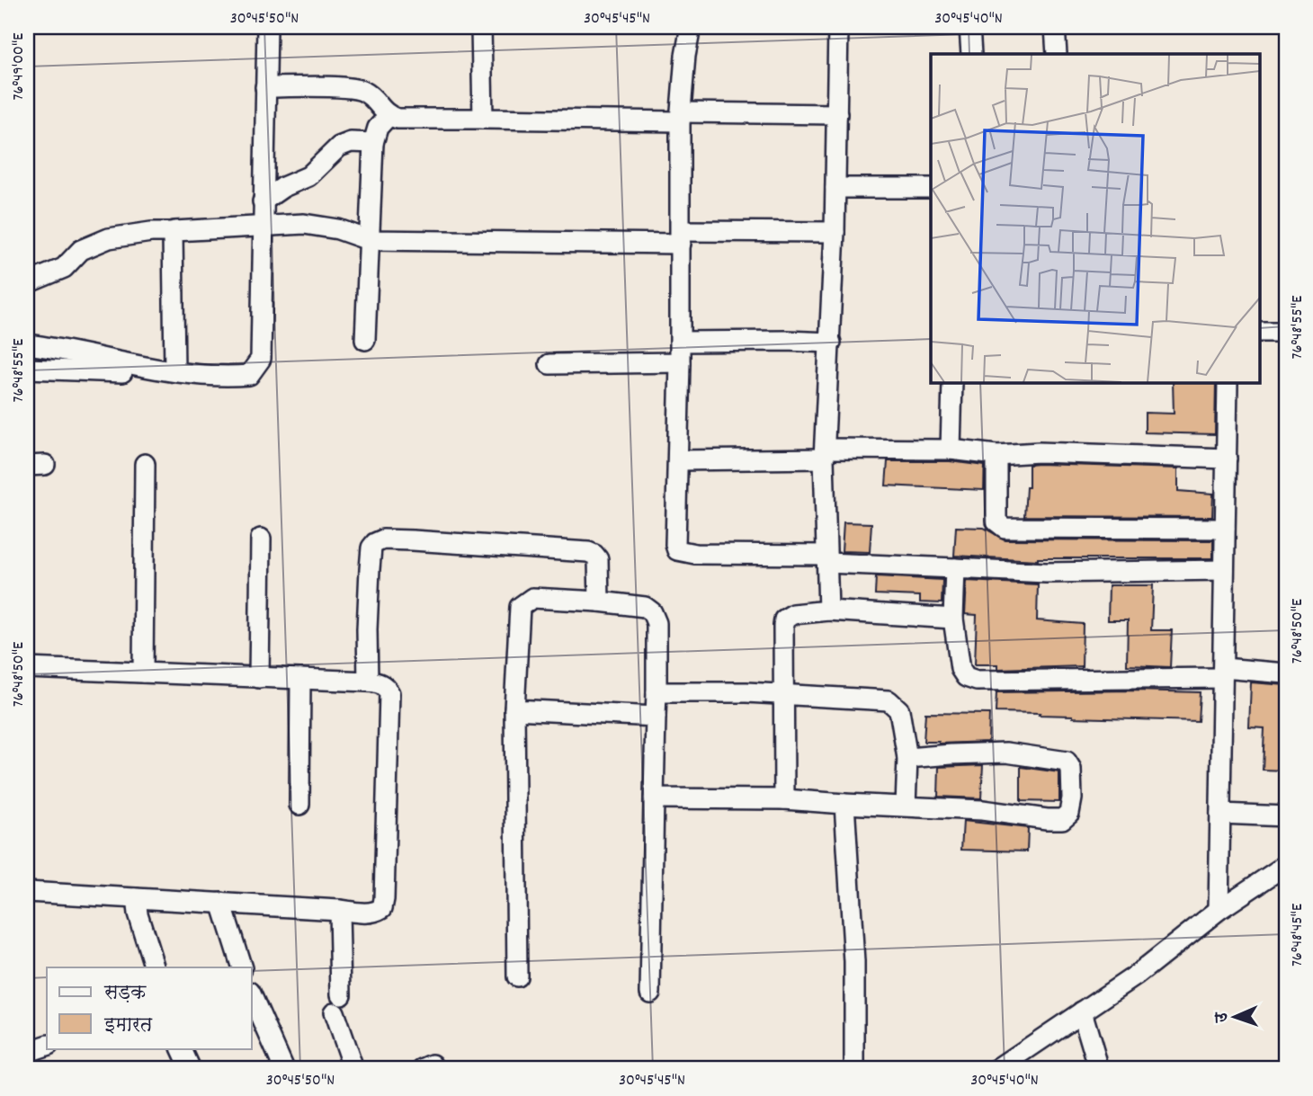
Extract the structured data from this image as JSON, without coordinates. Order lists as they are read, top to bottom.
{
  "legend": ["सड़क", "इमारत"],
  "north": "left",
  "coordinates": [
    "30°45'50\"N",
    "30°45'45\"N",
    "30°45'40\"N",
    "76°49'00\"E",
    "76°48'55\"E",
    "76°48'50\"E",
    "76°48'45\"E"
  ]
}
